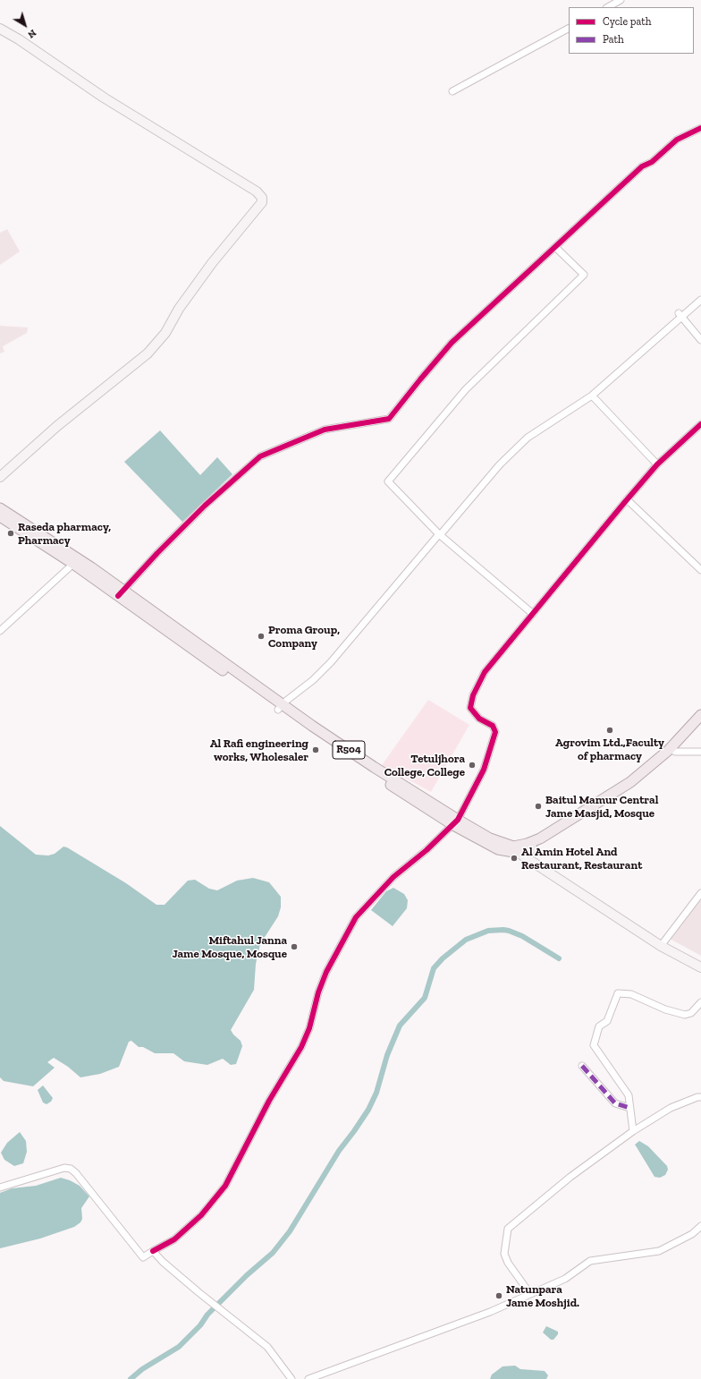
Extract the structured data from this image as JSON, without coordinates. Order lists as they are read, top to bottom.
{
  "streets": {
    "main road": ["R504"]
  },
  "places": [
    "Raseda pharmacy, Pharmacy",
    "Proma Group, Company",
    "Agrovim Ltd.,Faculty of pharmacy",
    "Al Rafi engineering works, Wholesaler",
    "Tetuljhora College, College",
    "Baitul Mamur Central Jame Masjid, Mosque",
    "Al Amin Hotel And Restaurant, Restaurant",
    "Miftahul Janna Jame Mosque, Mosque",
    "Natunpara Jame Moshjid."
  ],
  "legend": ["Cycle path", "Path"],
  "north": "bottom right"
}
